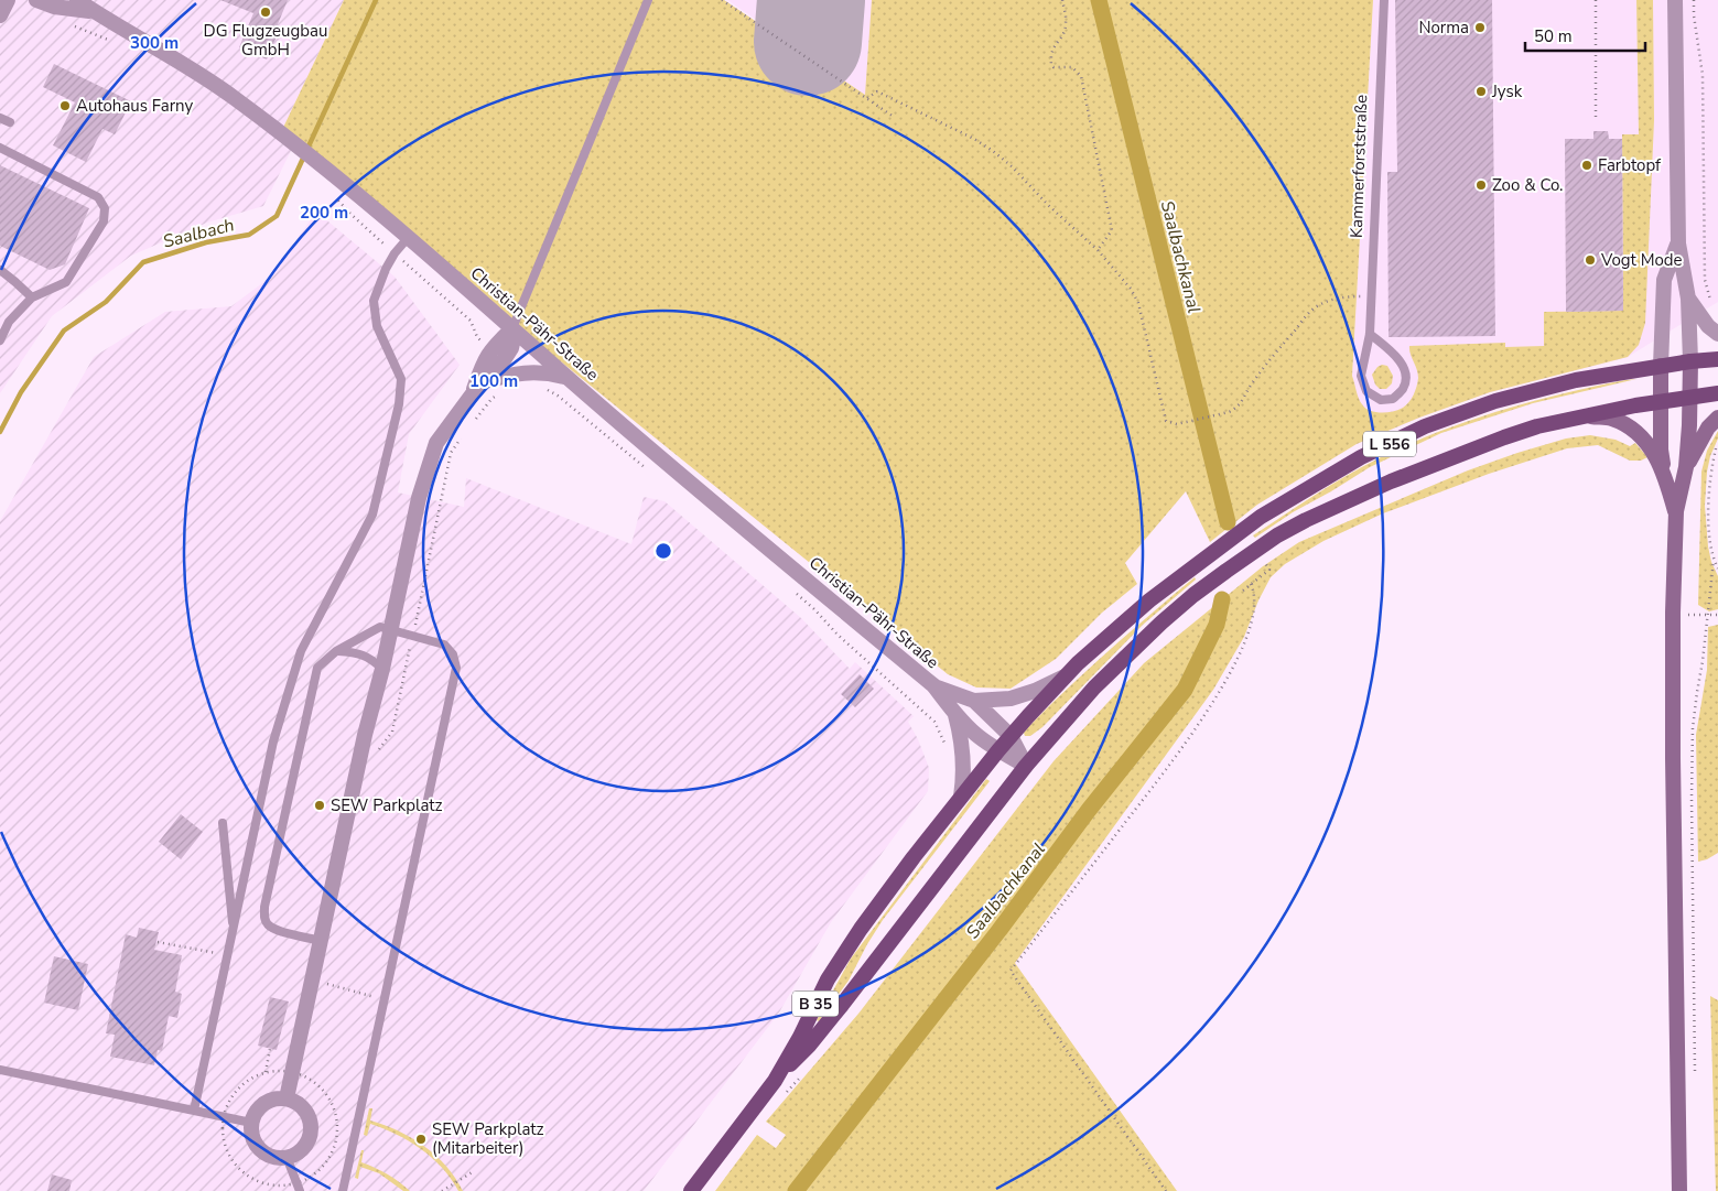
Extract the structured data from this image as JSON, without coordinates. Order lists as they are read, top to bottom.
{
  "streets": {
    "main road": ["L 556", "B 35"],
    "street": ["Christian-Pähr-Straße"],
    "lane": ["Kammerforststraße"]
  },
  "crossings": [
    ["Christian-Pähr-Straße", "L 556"],
    ["Christian-Pähr-Straße", "B 35"],
    ["L 556", "B 35"]
  ],
  "water": ["Saalbach", "Saalbachkanal"],
  "places": [
    "DG Flugzeugbau GmbH",
    "Norma",
    "Jysk",
    "Autohaus Farny",
    "Farbtopf",
    "Zoo & Co.",
    "Vogt Mode",
    "SEW Parkplatz",
    "SEW Parkplatz (Mitarbeiter)"
  ],
  "scale_bar": "50 m",
  "rings": ["300 m", "200 m", "100 m"]
}
